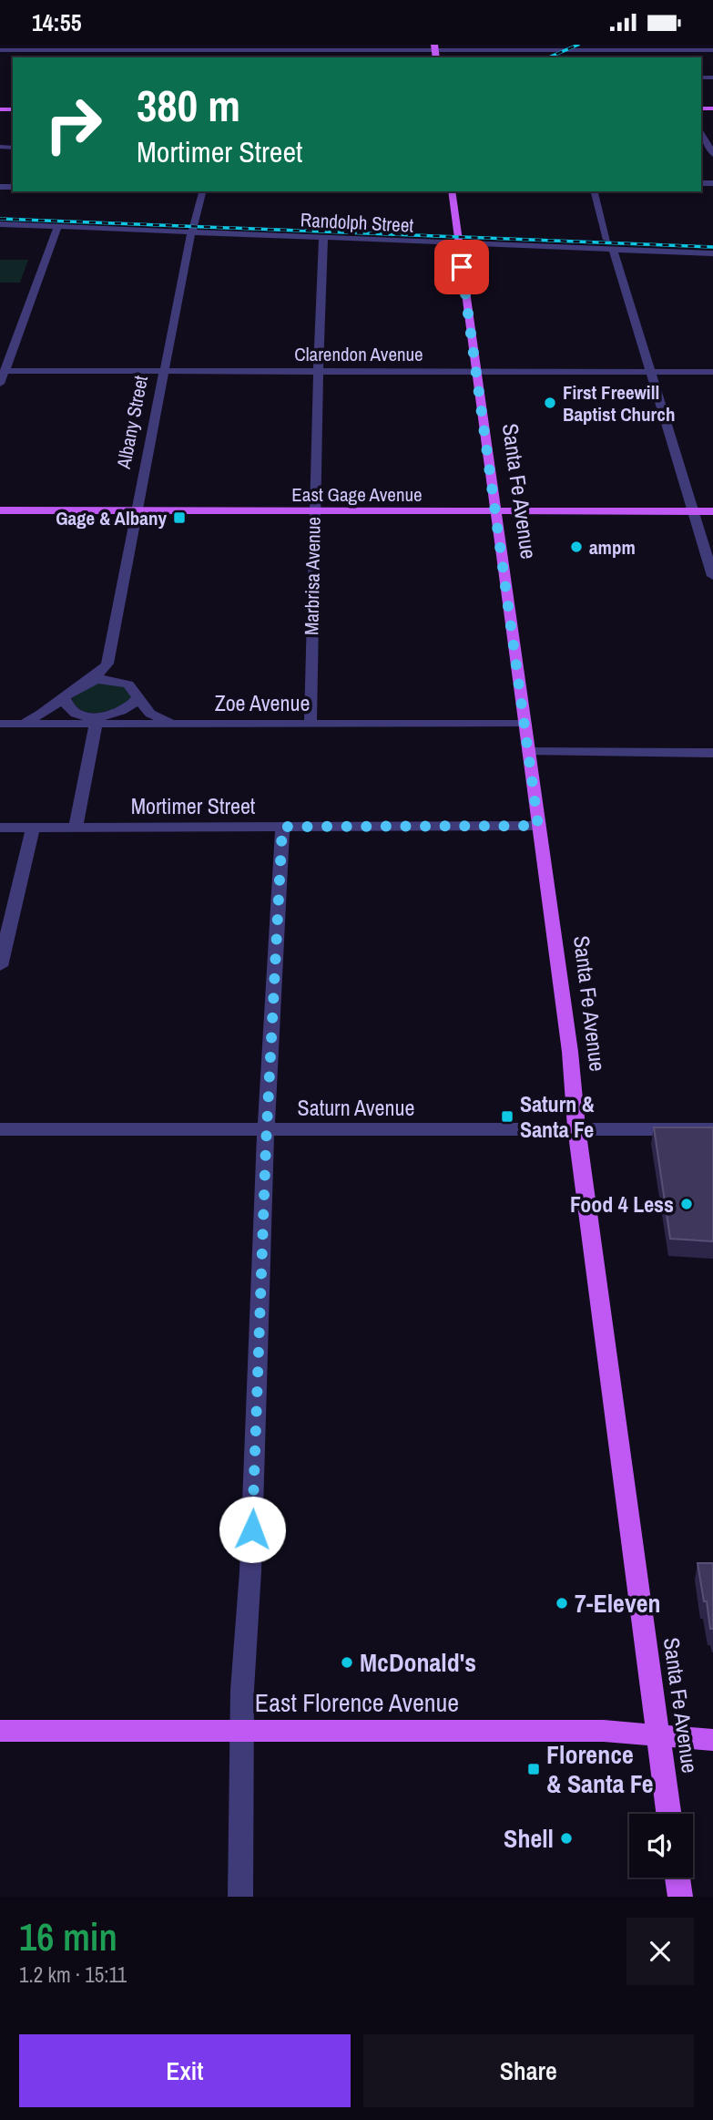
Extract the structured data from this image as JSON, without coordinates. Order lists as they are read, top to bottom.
{
  "streets": {
    "main road": ["Santa Fe Avenue", "East Gage Avenue", "East Florence Avenue"],
    "street": [
      "Randolph Street",
      "Clarendon Avenue",
      "Albany Street",
      "Marbrisa Avenue",
      "Zoe Avenue",
      "Mortimer Street",
      "Saturn Avenue"
    ]
  },
  "crossings": [
    ["Randolph Street", "Albany Street"],
    ["Randolph Street", "Santa Fe Avenue"],
    ["Randolph Street", "Marbrisa Avenue"],
    ["Clarendon Avenue", "Albany Street"],
    ["Clarendon Avenue", "Santa Fe Avenue"],
    ["Clarendon Avenue", "Marbrisa Avenue"],
    ["Albany Street", "East Gage Avenue"],
    ["Santa Fe Avenue", "East Gage Avenue"],
    ["Santa Fe Avenue", "Zoe Avenue"],
    ["Santa Fe Avenue", "Mortimer Street"],
    ["Santa Fe Avenue", "Saturn Avenue"],
    ["Santa Fe Avenue", "East Florence Avenue"],
    ["East Gage Avenue", "Marbrisa Avenue"],
    ["Marbrisa Avenue", "Zoe Avenue"]
  ],
  "places": {
    "other": [
      "First Freewill Baptist Church",
      "ampm",
      "Food 4 Less",
      "7-Eleven",
      "McDonald's",
      "Shell"
    ],
    "transit": ["Gage & Albany", "Saturn & Santa Fe", "Florence & Santa Fe"]
  },
  "page": {
    "status": "14:55",
    "turn": ["380 m", "Mortimer Street"],
    "heading": ["16 min", "1.2 km · 15:11"],
    "buttons": ["Exit", "Share"]
  }
}
